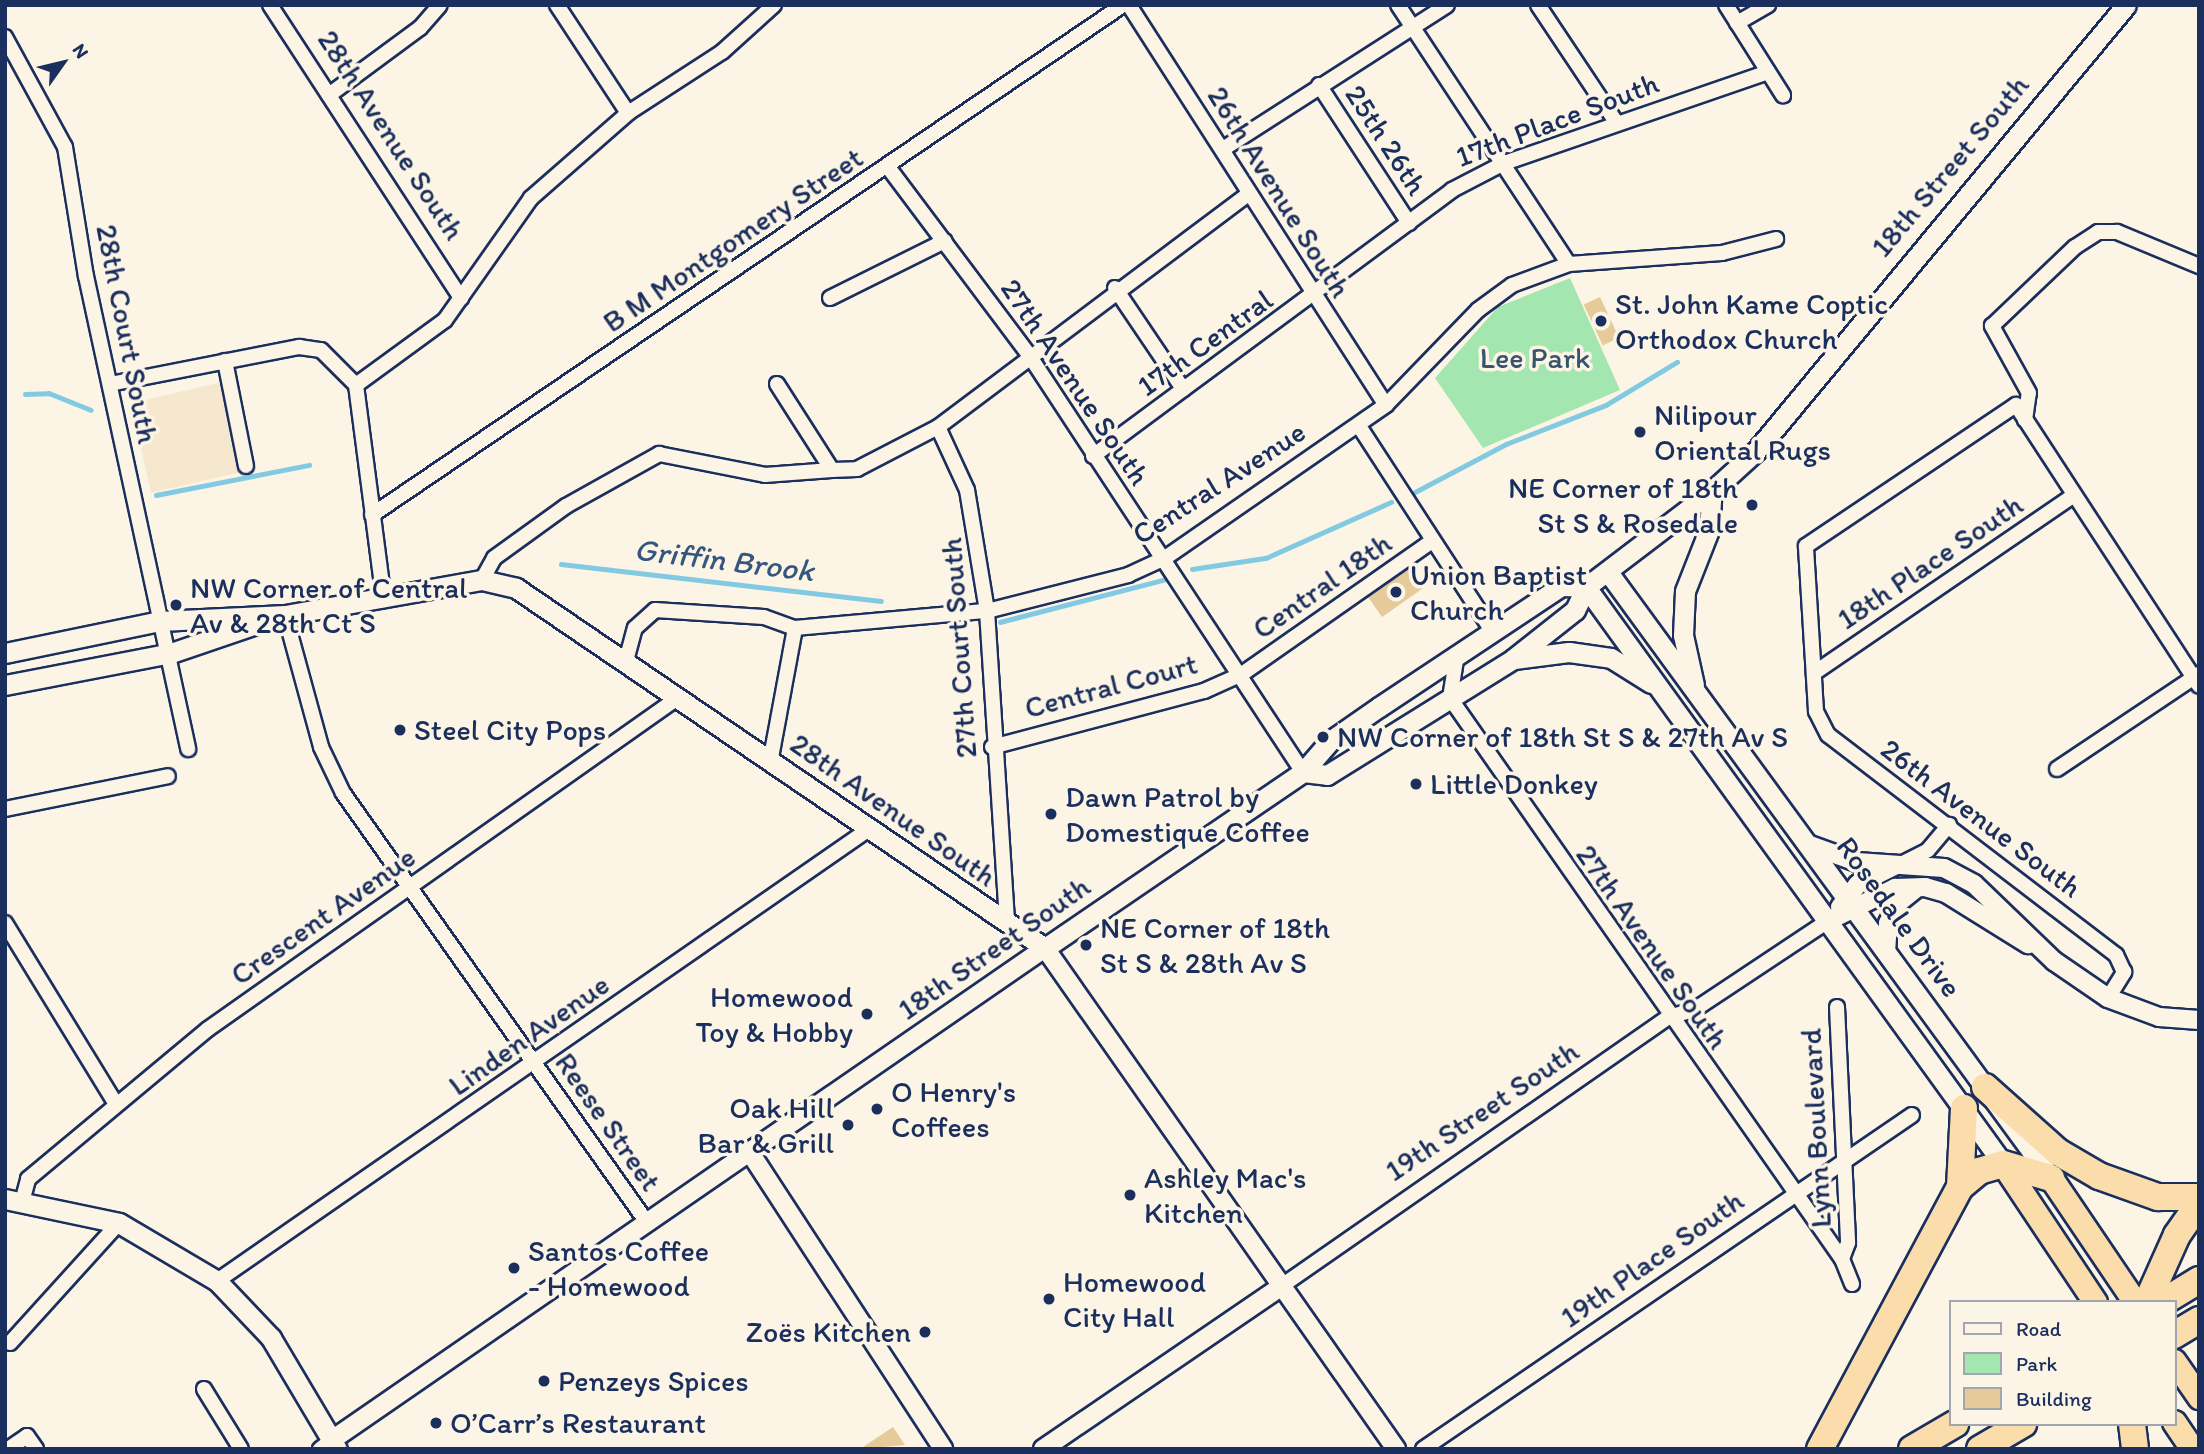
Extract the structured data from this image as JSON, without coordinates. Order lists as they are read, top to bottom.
{
  "streets": {
    "highway": ["Rosedale Drive"],
    "main road": ["28th Avenue South", "18th Street South"],
    "street": [
      "17th Place South",
      "25th 26th",
      "26th Avenue South",
      "B M Montgomery Street",
      "28th Court South",
      "17th Central",
      "27th Avenue South",
      "Central Avenue",
      "18th Place South",
      "Central 18th",
      "27th Court South",
      "Central Court",
      "Crescent Avenue",
      "Linden Avenue",
      "19th Street South",
      "Reese Street",
      "Lynn Boulevard",
      "19th Place South"
    ]
  },
  "crossings": [
    ["17th Place South", "25th 26th"],
    ["17th Place South", "26th Avenue South"],
    ["17th Place South", "17th Central"],
    ["28th Avenue South", "18th Street South"],
    ["28th Avenue South", "Central Avenue"],
    ["28th Avenue South", "27th Court South"],
    ["28th Avenue South", "Crescent Avenue"],
    ["28th Avenue South", "Linden Avenue"],
    ["28th Avenue South", "19th Street South"],
    ["18th Street South", "27th Avenue South"],
    ["18th Street South", "Rosedale Drive"],
    ["18th Street South", "Reese Street"],
    ["26th Avenue South", "17th Central"],
    ["26th Avenue South", "Central Avenue"],
    ["26th Avenue South", "18th Place South"],
    ["B M Montgomery Street", "27th Avenue South"],
    ["17th Central", "27th Avenue South"],
    ["27th Avenue South", "Central Avenue"],
    ["27th Avenue South", "Central 18th"],
    ["27th Avenue South", "Central Court"],
    ["27th Avenue South", "19th Street South"],
    ["27th Avenue South", "Lynn Boulevard"],
    ["27th Avenue South", "19th Place South"],
    ["Central Avenue", "27th Court South"],
    ["Central 18th", "Central Court"],
    ["27th Court South", "Central Court"],
    ["Crescent Avenue", "Reese Street"],
    ["Rosedale Drive", "19th Street South"],
    ["Linden Avenue", "Reese Street"],
    ["Lynn Boulevard", "19th Place South"]
  ],
  "water": ["Griffin Brook"],
  "parks": ["Lee Park"],
  "places": [
    "St. John Kame Coptic Orthodox Church",
    "Nilipour Oriental Rugs",
    "NE Corner of 18th St S & Rosedale",
    "Union Baptist Church",
    "NW Corner of Central Av & 28th Ct S",
    "Steel City Pops",
    "NW Corner of 18th St S & 27th Av S",
    "Little Donkey",
    "Dawn Patrol by Domestique Coffee",
    "NE Corner of 18th St S & 28th Av S",
    "Homewood Toy & Hobby",
    "O Henry's Coffees",
    "Oak Hill Bar & Grill",
    "Ashley Mac's Kitchen",
    "Santos Coffee - Homewood",
    "Homewood City Hall",
    "Zoës Kitchen",
    "Penzeys Spices",
    "O’Carr’s Restaurant"
  ],
  "legend": ["Road", "Park", "Building"],
  "north": "top right"
}
